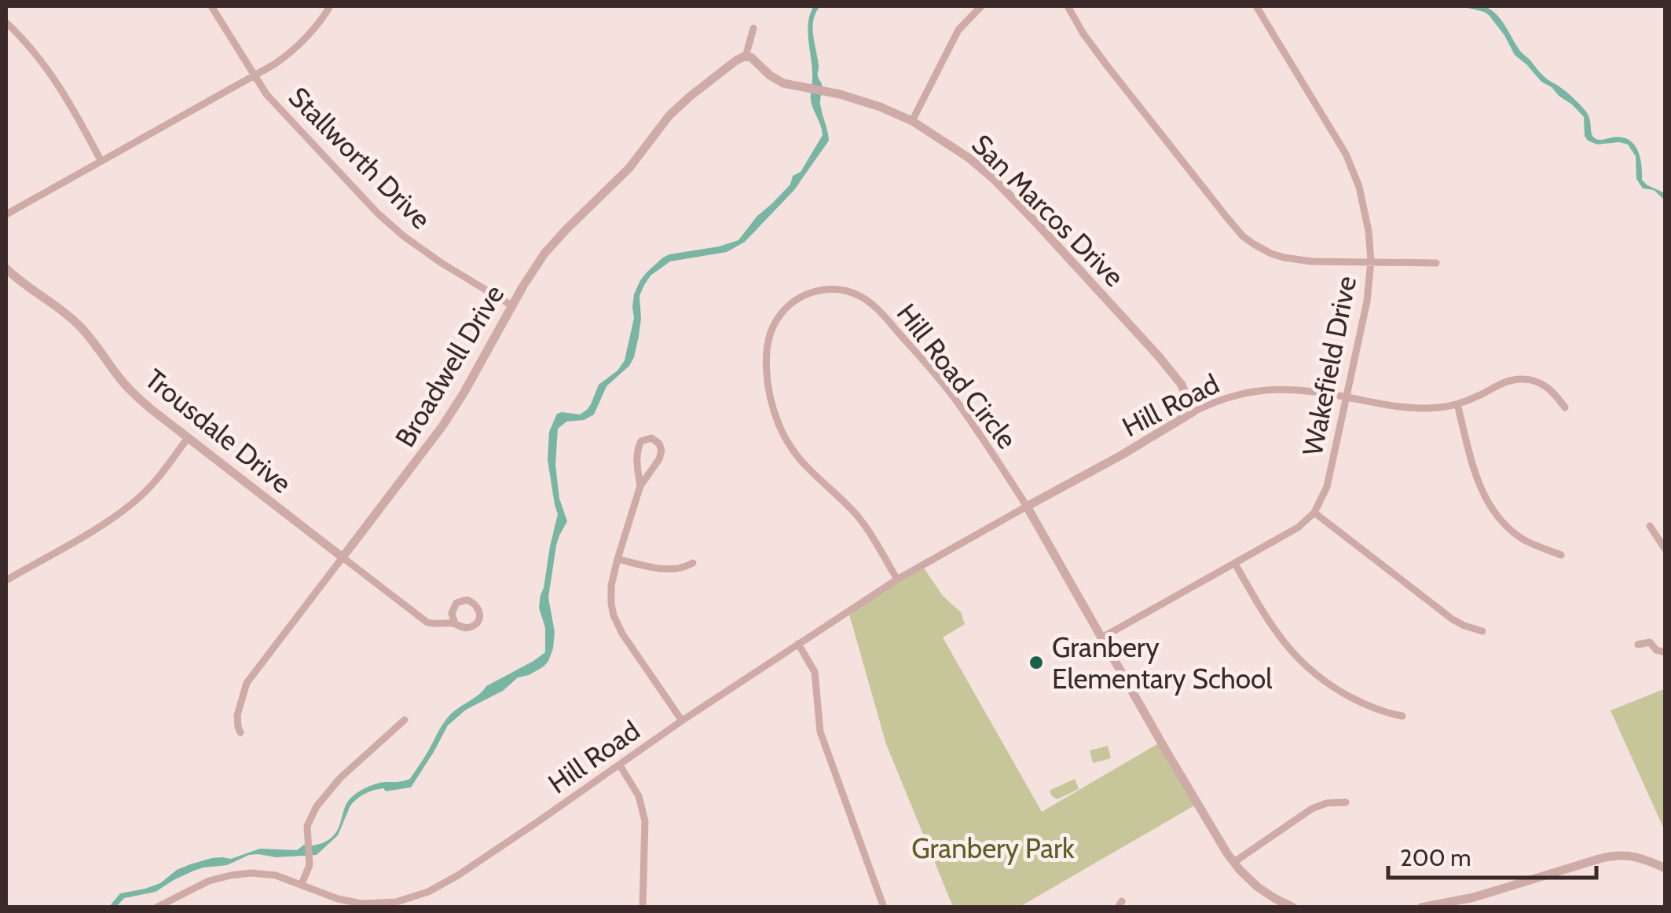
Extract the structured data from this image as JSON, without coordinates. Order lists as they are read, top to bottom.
{
  "streets": {
    "street": [
      "Stallworth Drive",
      "San Marcos Drive",
      "Broadwell Drive",
      "Wakefield Drive",
      "Hill Road Circle",
      "Hill Road",
      "Trousdale Drive"
    ]
  },
  "crossings": [
    ["Stallworth Drive", "Broadwell Drive"],
    ["San Marcos Drive", "Broadwell Drive"],
    ["San Marcos Drive", "Hill Road"],
    ["Broadwell Drive", "Trousdale Drive"],
    ["Wakefield Drive", "Hill Road"],
    ["Hill Road Circle", "Hill Road"]
  ],
  "parks": ["Granbery Park"],
  "places": ["Granbery Elementary School"],
  "scale_bar": "200 m"
}
